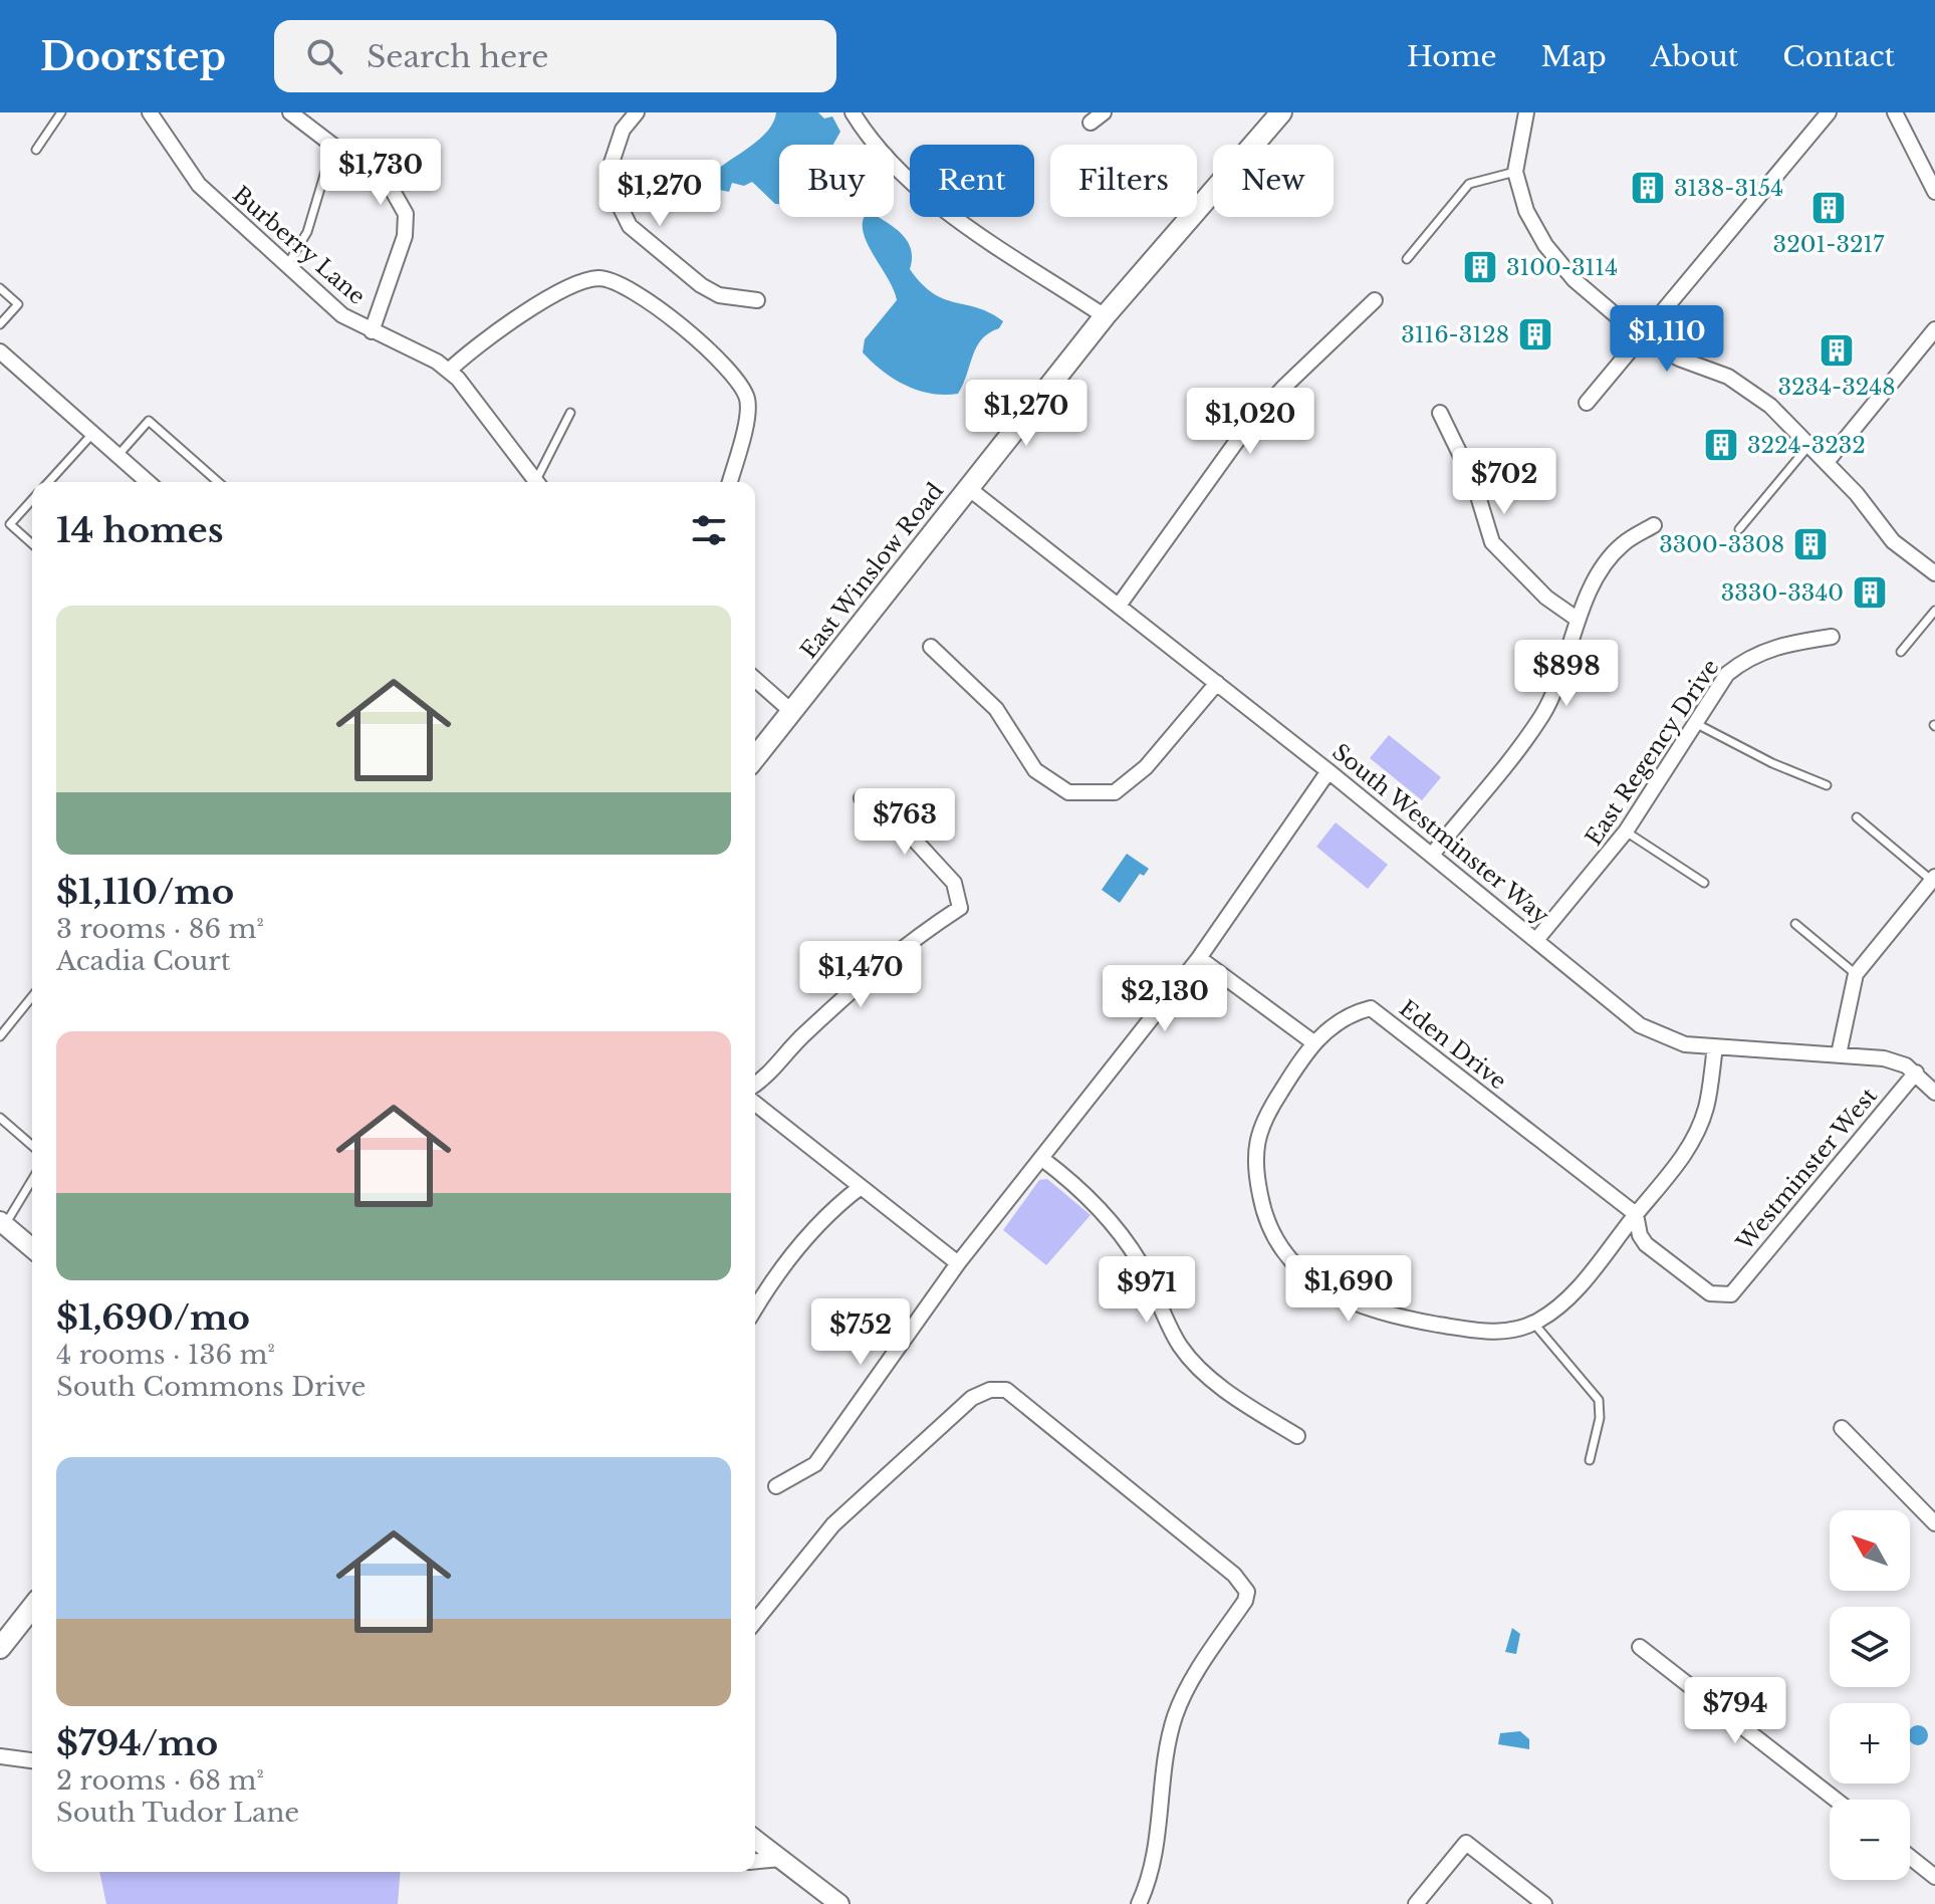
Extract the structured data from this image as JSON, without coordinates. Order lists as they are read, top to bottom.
{
  "streets": {
    "main road": ["East Winslow Road"],
    "street": [
      "Burberry Lane",
      "East Regency Drive",
      "South Westminster Way",
      "Eden Drive",
      "Westminster West"
    ]
  },
  "crossings": [
    ["East Winslow Road", "South Westminster Way"],
    ["East Regency Drive", "South Westminster Way"],
    ["South Westminster Way", "Westminster West"],
    ["Eden Drive", "Westminster West"]
  ],
  "places": {
    "building": [
      "3138-3154",
      "3201-3217",
      "3100-3114",
      "3116-3128",
      "3234-3248",
      "3224-3232",
      "3300-3308",
      "3330-3340"
    ]
  },
  "north": "top left",
  "page": {
    "header": "Doorstep",
    "search": "Search here",
    "nav": [
      "Home",
      "Map",
      "About",
      "Contact"
    ],
    "price": [
      "$1,730",
      "$1,270",
      "$1,110",
      "$1,270",
      "$1,020",
      "$702",
      "$898",
      "$763",
      "$1,470",
      "$2,130",
      "$1,690",
      "$971",
      "$752",
      "$794"
    ],
    "chip": [
      "Buy",
      "Rent",
      "Filters",
      "New"
    ],
    "heading": "14 homes",
    "list": [
      {
        "name": "$1,110/mo",
        "note": "3 rooms · 86 m² · Acadia Court"
      },
      {
        "name": "$1,690/mo",
        "note": "4 rooms · 136 m² · South Commons Drive"
      },
      {
        "name": "$794/mo",
        "note": "2 rooms · 68 m² · South Tudor Lane"
      }
    ],
    "map_buttons": ["+", "−"]
  }
}
